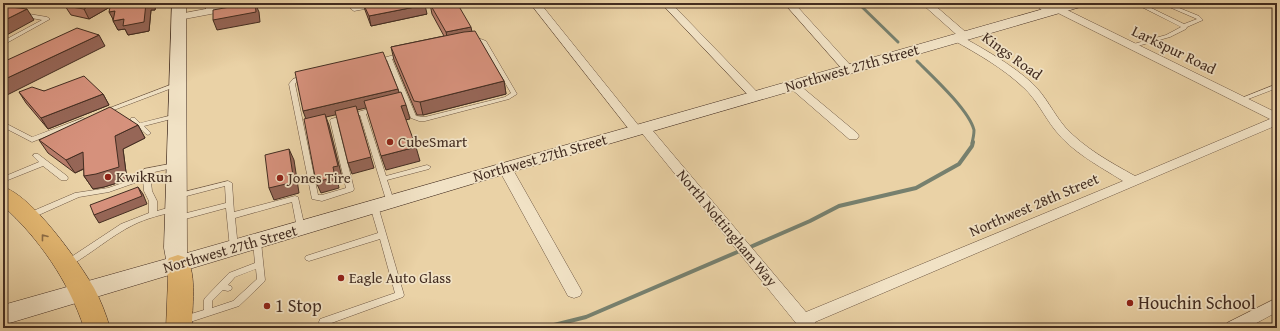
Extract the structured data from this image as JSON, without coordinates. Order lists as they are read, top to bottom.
{
  "streets": {
    "main road": ["Northwest 27th Street"],
    "street": [
      "Larkspur Road",
      "Kings Road",
      "Northwest 28th Street",
      "North Nottingham Way"
    ]
  },
  "crossings": [
    ["Larkspur Road", "Northwest 27th Street"],
    ["Larkspur Road", "Northwest 28th Street"],
    ["Kings Road", "Northwest 27th Street"],
    ["Kings Road", "Northwest 28th Street"],
    ["Northwest 27th Street", "North Nottingham Way"],
    ["Northwest 28th Street", "North Nottingham Way"]
  ],
  "places": [
    "CubeSmart",
    "KwikRun",
    "Jones Tire",
    "Eagle Auto Glass",
    "Houchin School",
    "1 Stop"
  ]
}
